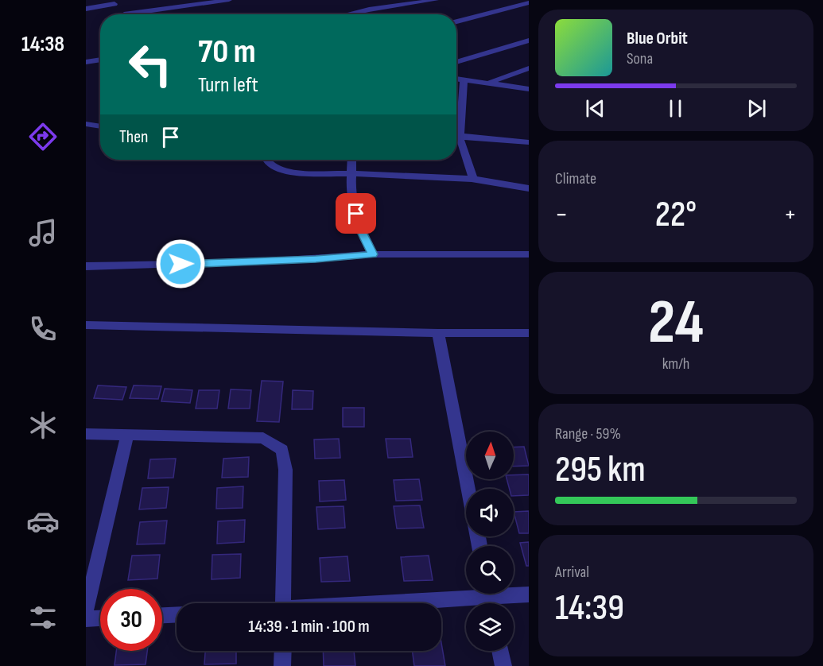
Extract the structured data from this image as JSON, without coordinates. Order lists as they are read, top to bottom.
{
  "north": "top",
  "page": {
    "tabs": "14:38",
    "turn": ["70 m", "Turn left"],
    "song": ["Blue Orbit", "Sona"],
    "then": "Then",
    "tile": [
      "Climate",
      ["24", "km/h"],
      ["Range · 59%", "295 km"],
      ["Arrival", "14:39"]
    ],
    "heat": ["−", "22°", "+"],
    "limit": "30",
    "trip": "14:39 · 1 min · 100 m"
  }
}
